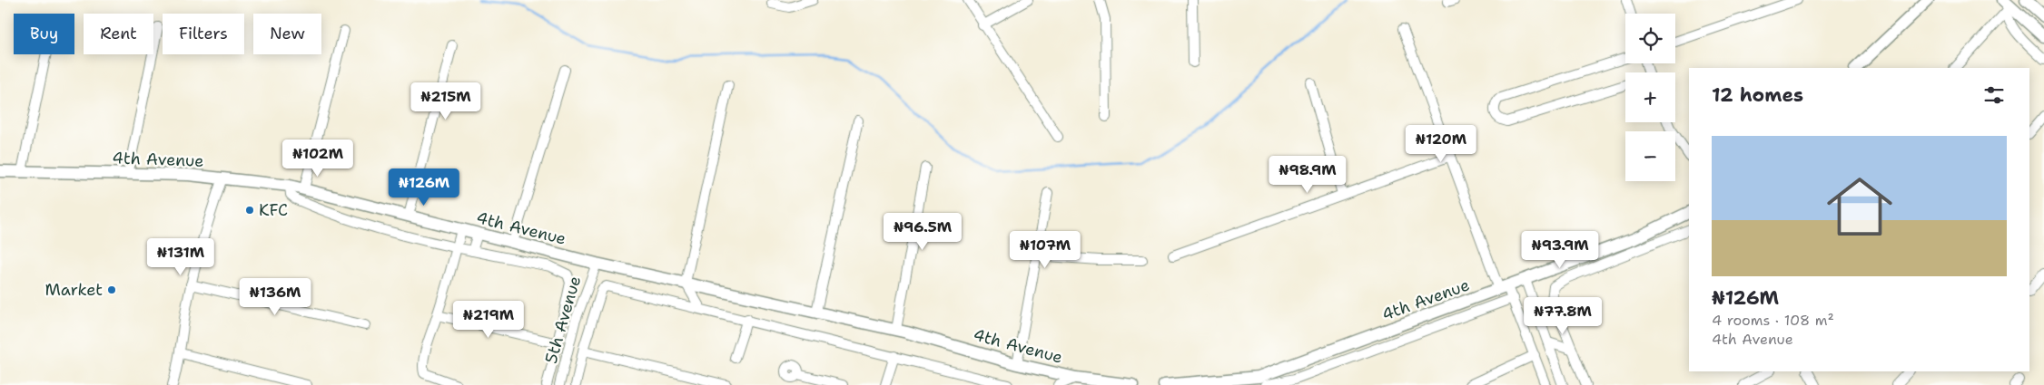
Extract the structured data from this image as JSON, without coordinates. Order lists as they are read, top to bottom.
{
  "streets": {
    "main road": ["4th Avenue"],
    "street": ["5th Avenue"]
  },
  "crossings": [
    ["4th Avenue", "5th Avenue"]
  ],
  "places": ["KFC", "Market"],
  "page": {
    "map_buttons": ["+", "−"],
    "chip": [
      "Buy",
      "Rent",
      "Filters",
      "New"
    ],
    "heading": "12 homes",
    "price": [
      "₦215M",
      "₦120M",
      "₦102M",
      "₦98.9M",
      "₦126M",
      "₦96.5M",
      "₦107M",
      "₦93.9M",
      "₦131M",
      "₦136M",
      "₦77.8M",
      "₦219M"
    ],
    "list": [
      {
        "name": "₦126M",
        "note": "4 rooms · 108 m² · 4th Avenue"
      }
    ]
  }
}
